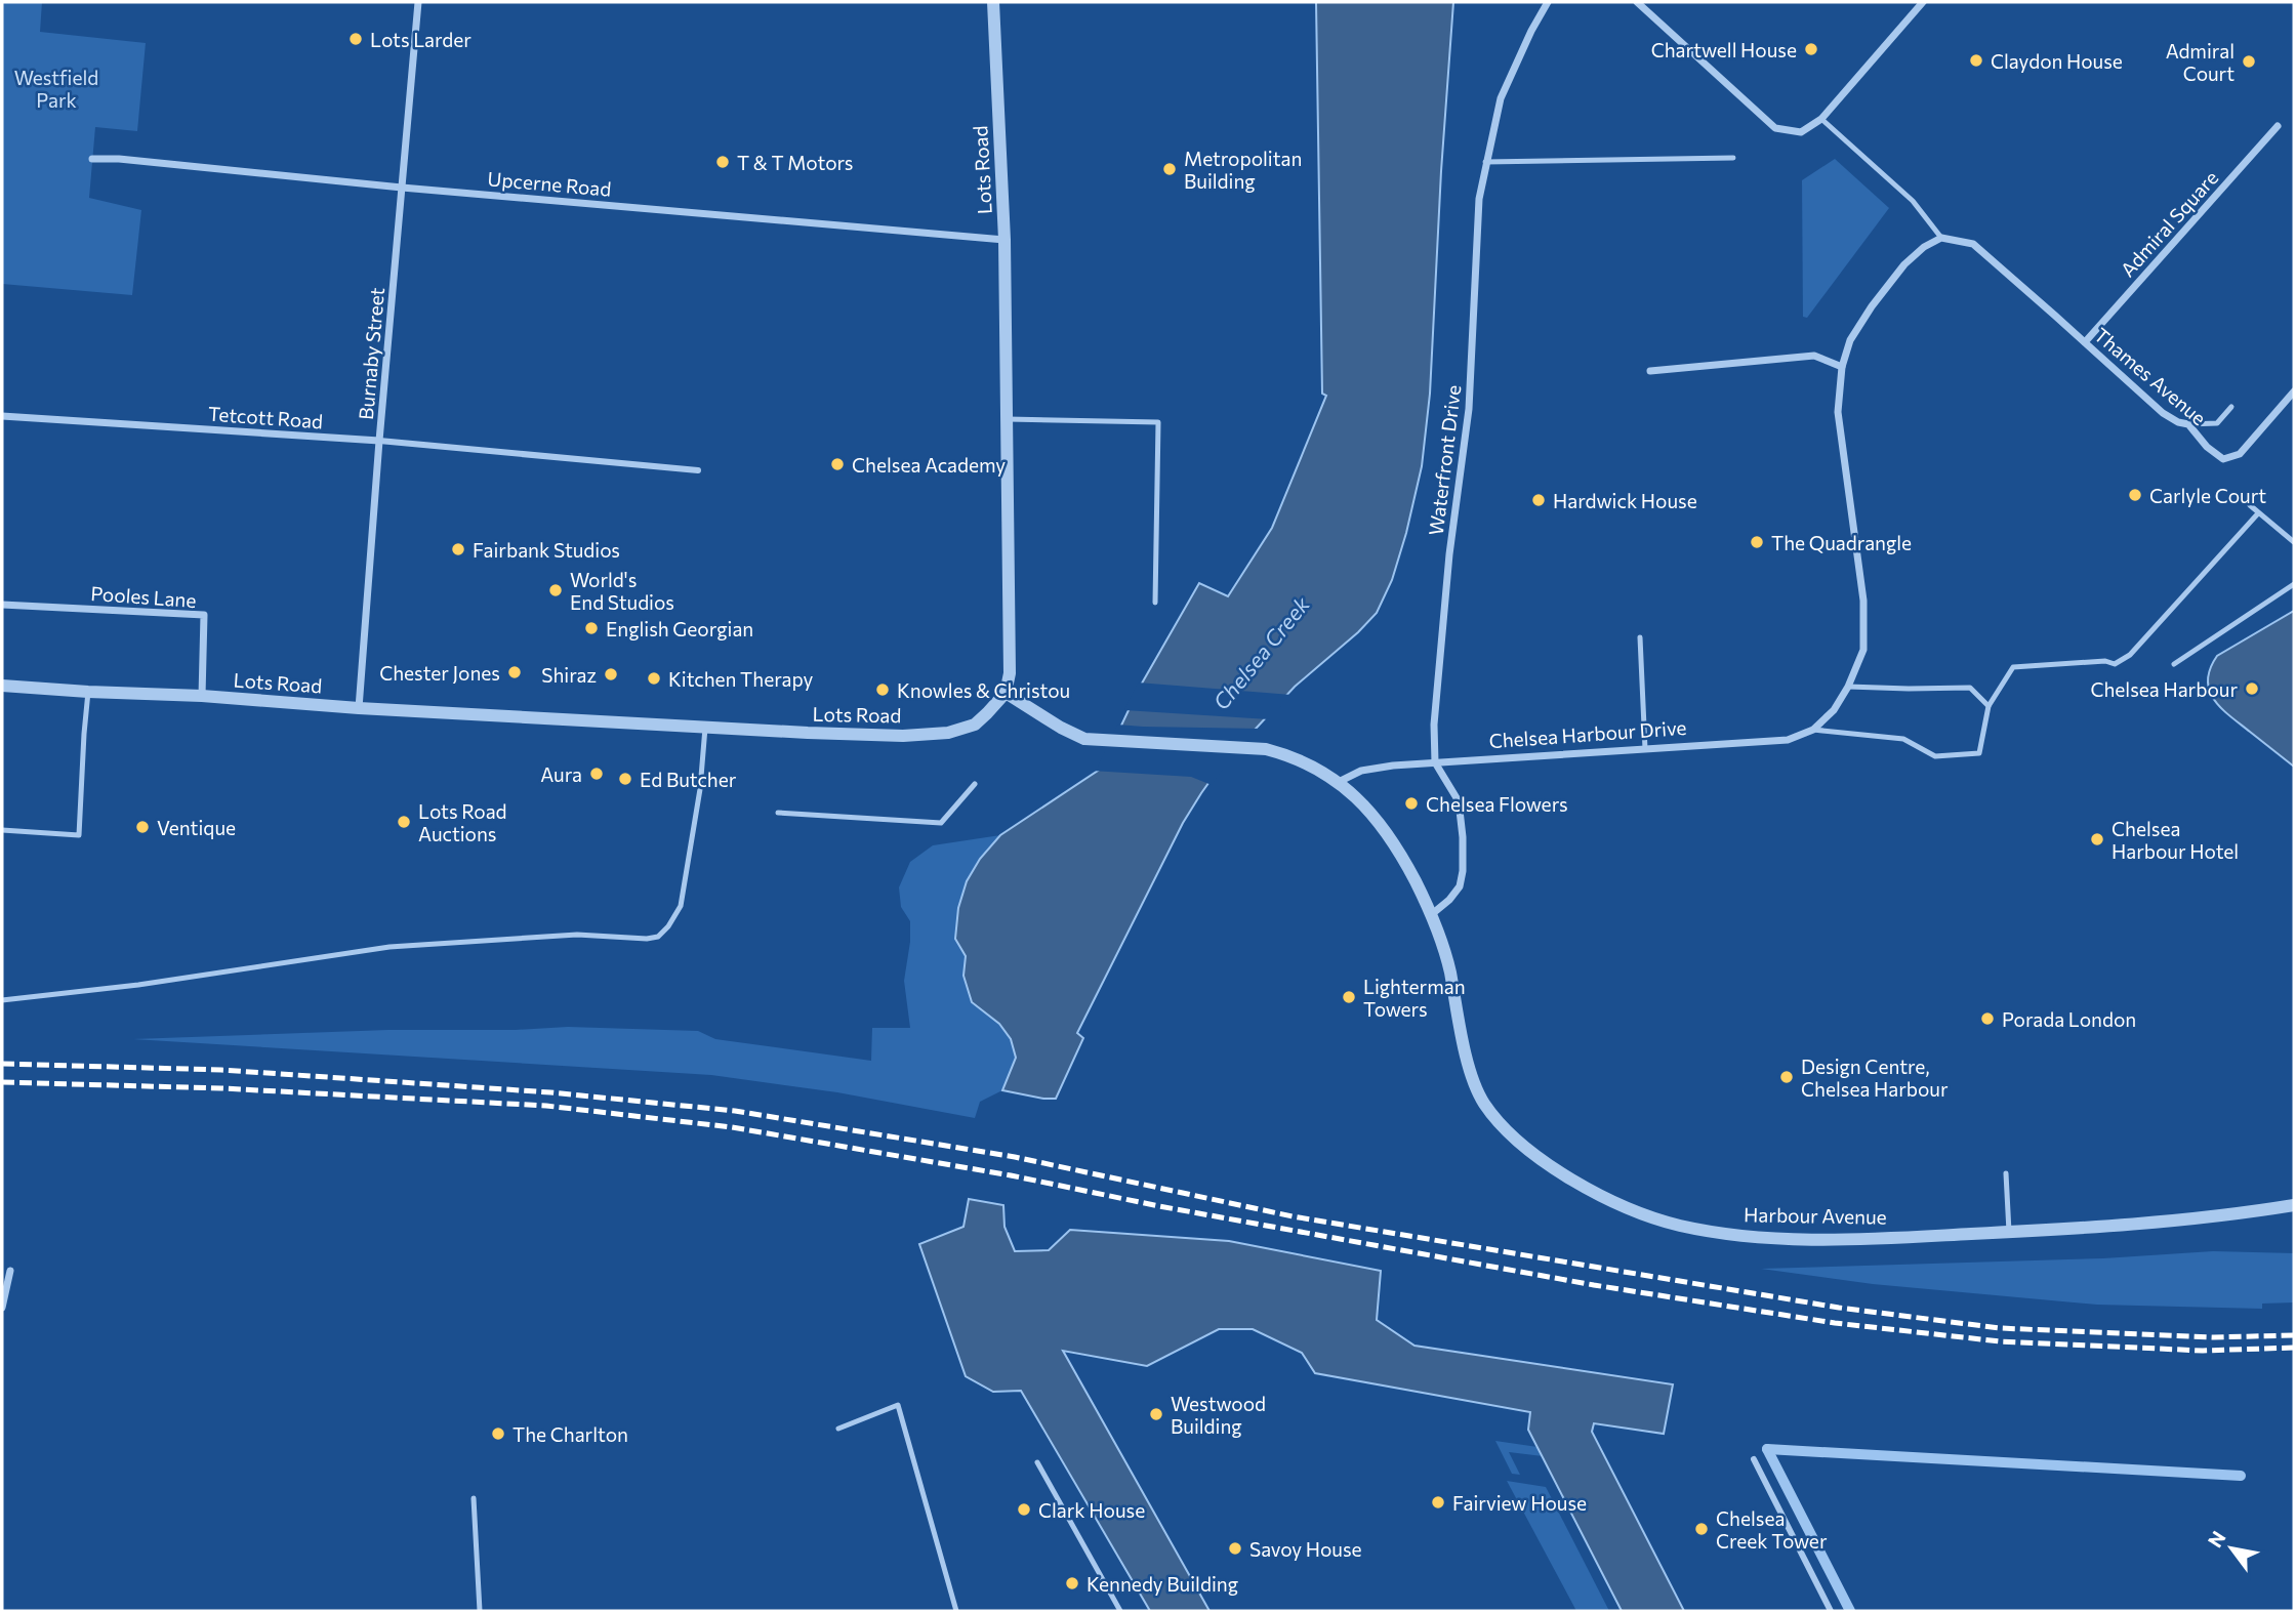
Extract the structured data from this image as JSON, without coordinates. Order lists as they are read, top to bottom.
{
  "streets": {
    "street": [
      "Lots Road",
      "Upcerne Road",
      "Admiral Square",
      "Burnaby Street",
      "Thames Avenue",
      "Tetcott Road",
      "Waterfront Drive",
      "Pooles Lane",
      "Chelsea Harbour Drive",
      "Harbour Avenue"
    ]
  },
  "crossings": [
    ["Lots Road", "Upcerne Road"],
    ["Lots Road", "Burnaby Street"],
    ["Lots Road", "Pooles Lane"],
    ["Upcerne Road", "Burnaby Street"],
    ["Admiral Square", "Thames Avenue"],
    ["Burnaby Street", "Tetcott Road"],
    ["Thames Avenue", "Chelsea Harbour Drive"],
    ["Waterfront Drive", "Chelsea Harbour Drive"],
    ["Chelsea Harbour Drive", "Harbour Avenue"]
  ],
  "water": ["Chelsea Creek"],
  "parks": ["Westfield Park"],
  "places": [
    "Lots Larder",
    "Chartwell House",
    "Claydon House",
    "Admiral Court",
    "T & T Motors",
    "Metropolitan Building",
    "Chelsea Academy",
    "Carlyle Court",
    "Hardwick House",
    "The Quadrangle",
    "Fairbank Studios",
    "World's End Studios",
    "English Georgian",
    "Chester Jones",
    "Shiraz",
    "Kitchen Therapy",
    "Chelsea Harbour",
    "Knowles & Christou",
    "Aura",
    "Ed Butcher",
    "Chelsea Flowers",
    "Lots Road Auctions",
    "Ventique",
    "Chelsea Harbour Hotel",
    "Lighterman Towers",
    "Porada London",
    "Design Centre, Chelsea Harbour",
    "Westwood Building",
    "The Charlton",
    "Fairview House",
    "Clark House",
    "Chelsea Creek Tower",
    "Savoy House",
    "Kennedy Building"
  ],
  "north": "top left"
}
